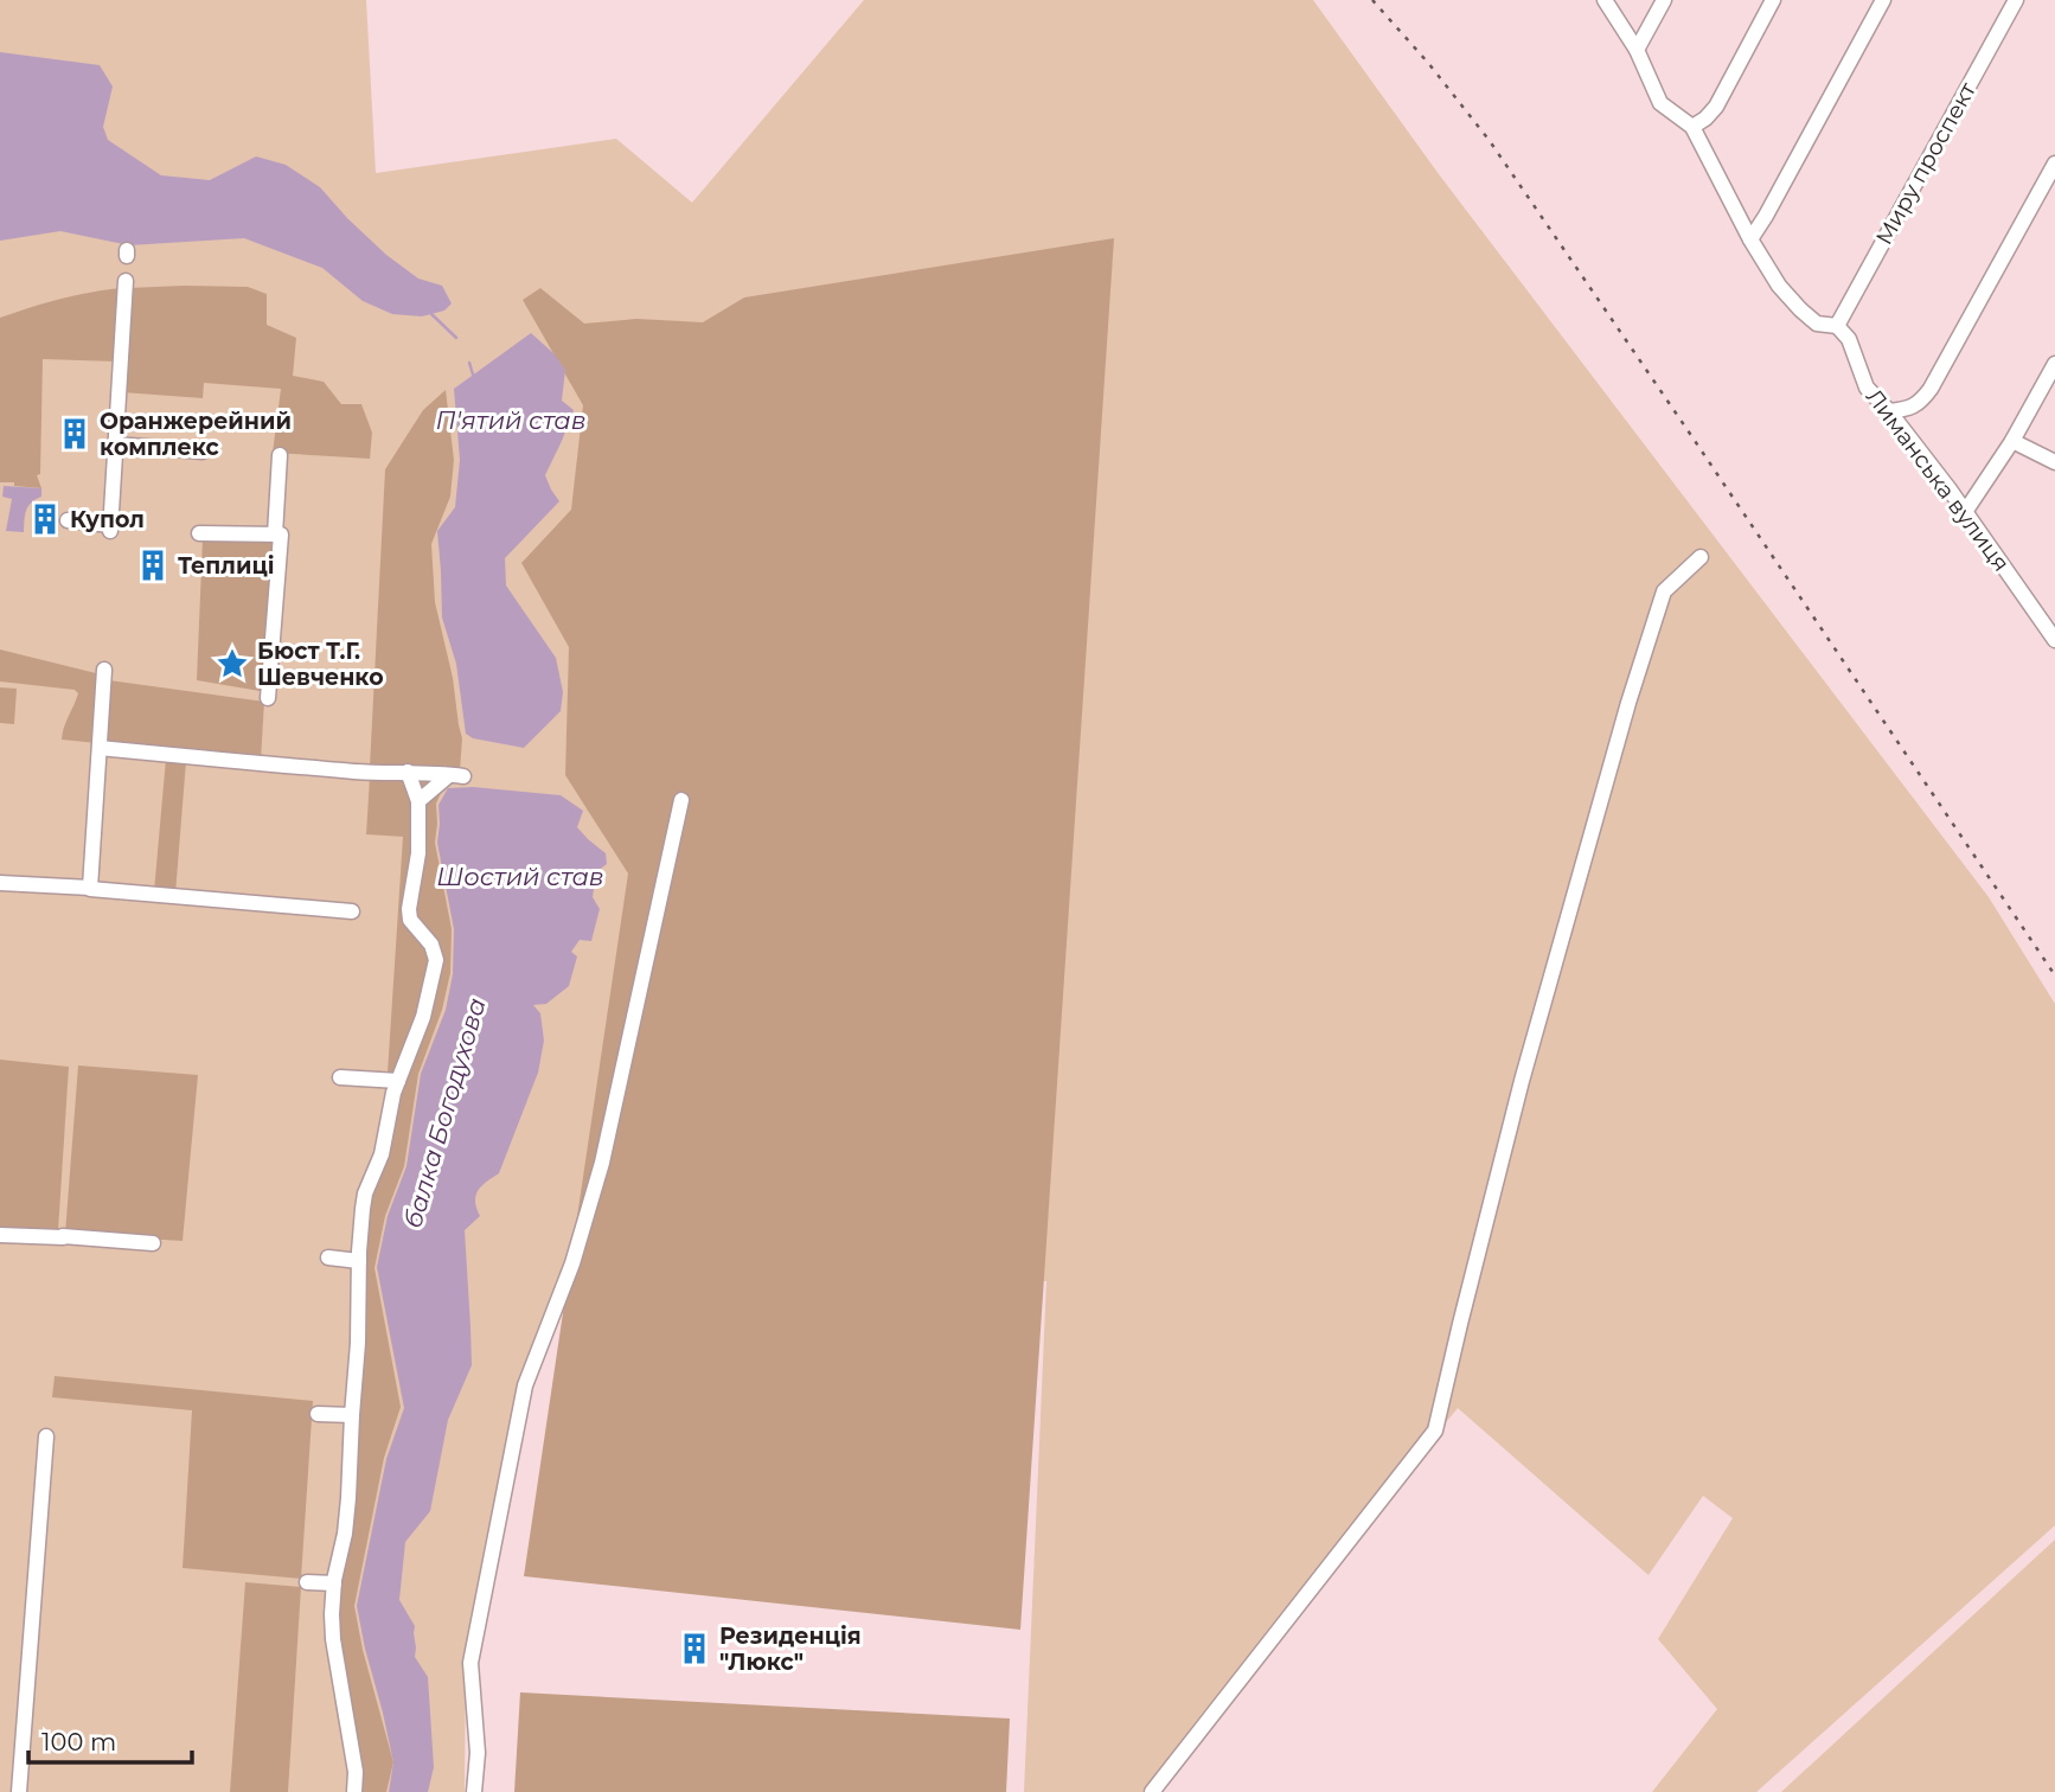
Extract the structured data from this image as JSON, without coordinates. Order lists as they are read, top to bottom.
{
  "streets": {
    "street": ["Миру проспект", "Лиманська вулиця"]
  },
  "crossings": [
    ["Миру проспект", "Лиманська вулиця"]
  ],
  "water": ["П'ятий став", "Шостий став", "балка Богодухова"],
  "places": {
    "building": [
      "Оранжерейний комплекс",
      "Купол",
      "Теплиці",
      "Резиденція \"Люкс\""
    ],
    "place": ["Бюст Т.Г. Шевченко"]
  },
  "scale_bar": "100 m"
}
